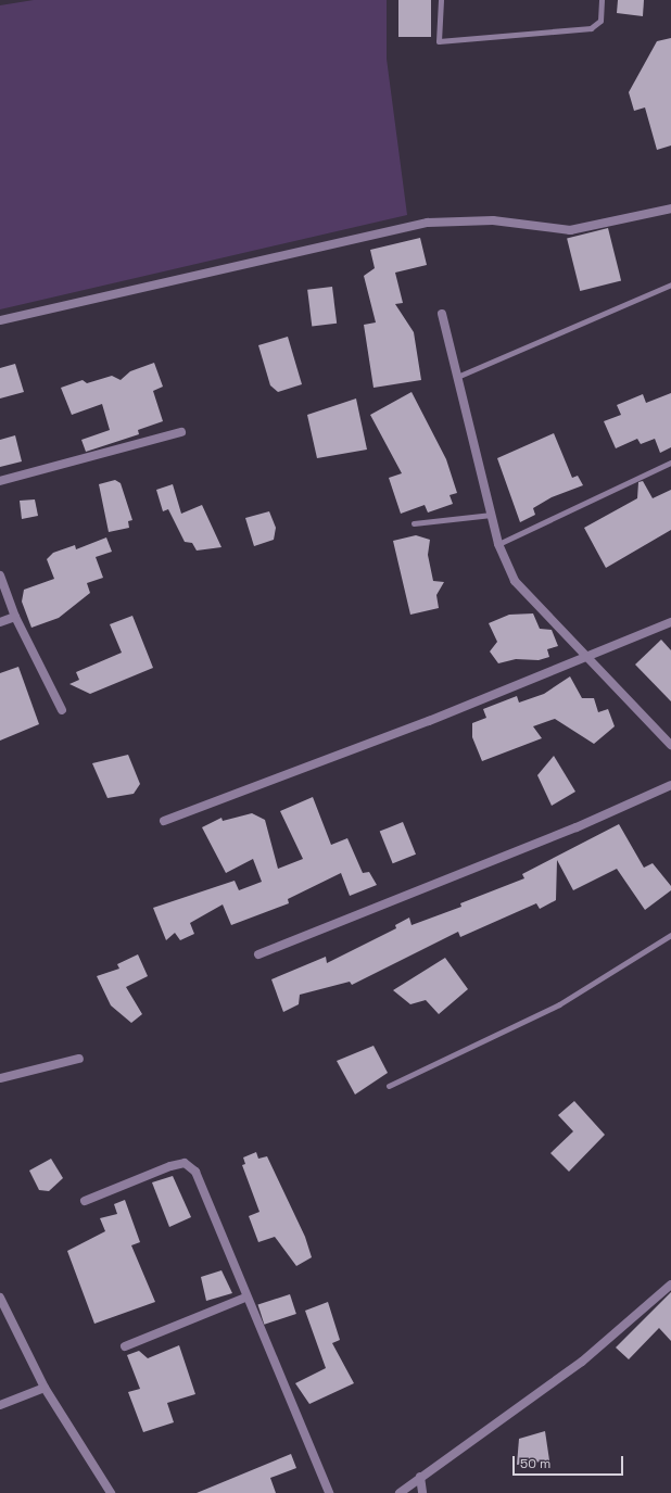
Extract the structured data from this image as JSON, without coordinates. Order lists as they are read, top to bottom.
{
  "scale_bar": "50 m"
}
